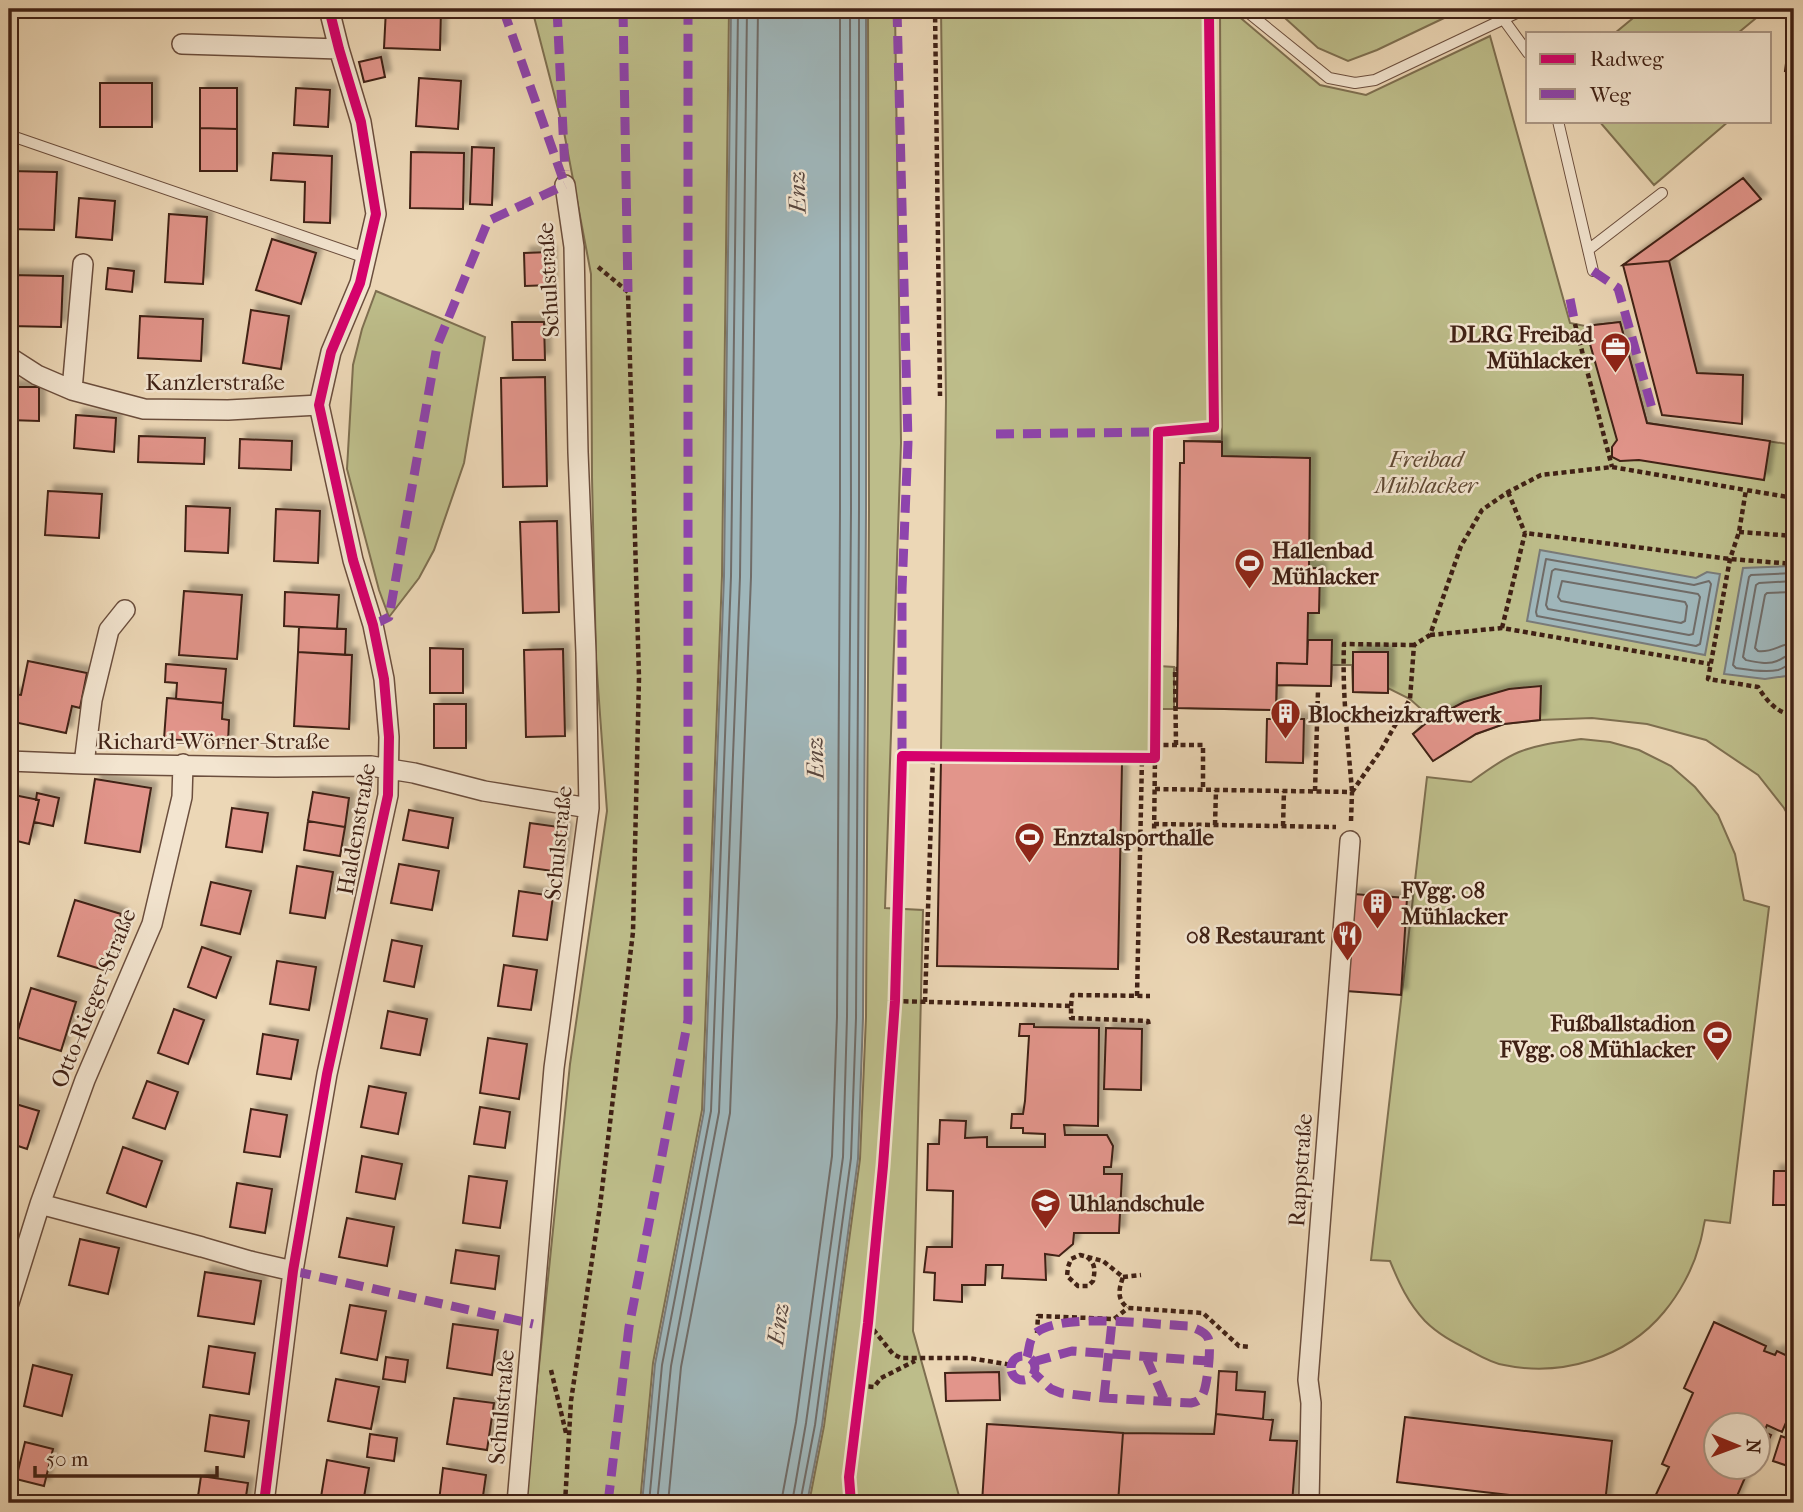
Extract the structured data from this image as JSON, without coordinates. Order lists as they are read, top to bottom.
{
  "streets": {
    "street": [
      "Schulstraße",
      "Kanzlerstraße",
      "Richard-Wörner-Straße",
      "Haldenstraße",
      "Otto-Rieger-Straße",
      "Rappstraße"
    ]
  },
  "crossings": [
    ["Schulstraße", "Richard-Wörner-Straße"],
    ["Kanzlerstraße", "Haldenstraße"],
    ["Richard-Wörner-Straße", "Haldenstraße"],
    ["Richard-Wörner-Straße", "Otto-Rieger-Straße"]
  ],
  "water": ["Enz"],
  "parks": ["Freibad Mühlacker"],
  "places": {
    "office": ["DLRG Freibad Mühlacker"],
    "sports": ["Hallenbad Mühlacker", "Enztalsporthalle", "Fußballstadion FVgg. 08 Mühlacker"],
    "building": ["Blockheizkraftwerk", "FVgg. 08 Mühlacker"],
    "restaurant": ["08 Restaurant"],
    "school or university": ["Uhlandschule"]
  },
  "legend": ["Radweg", "Weg"],
  "scale_bar": "50 m",
  "north": "right"
}
